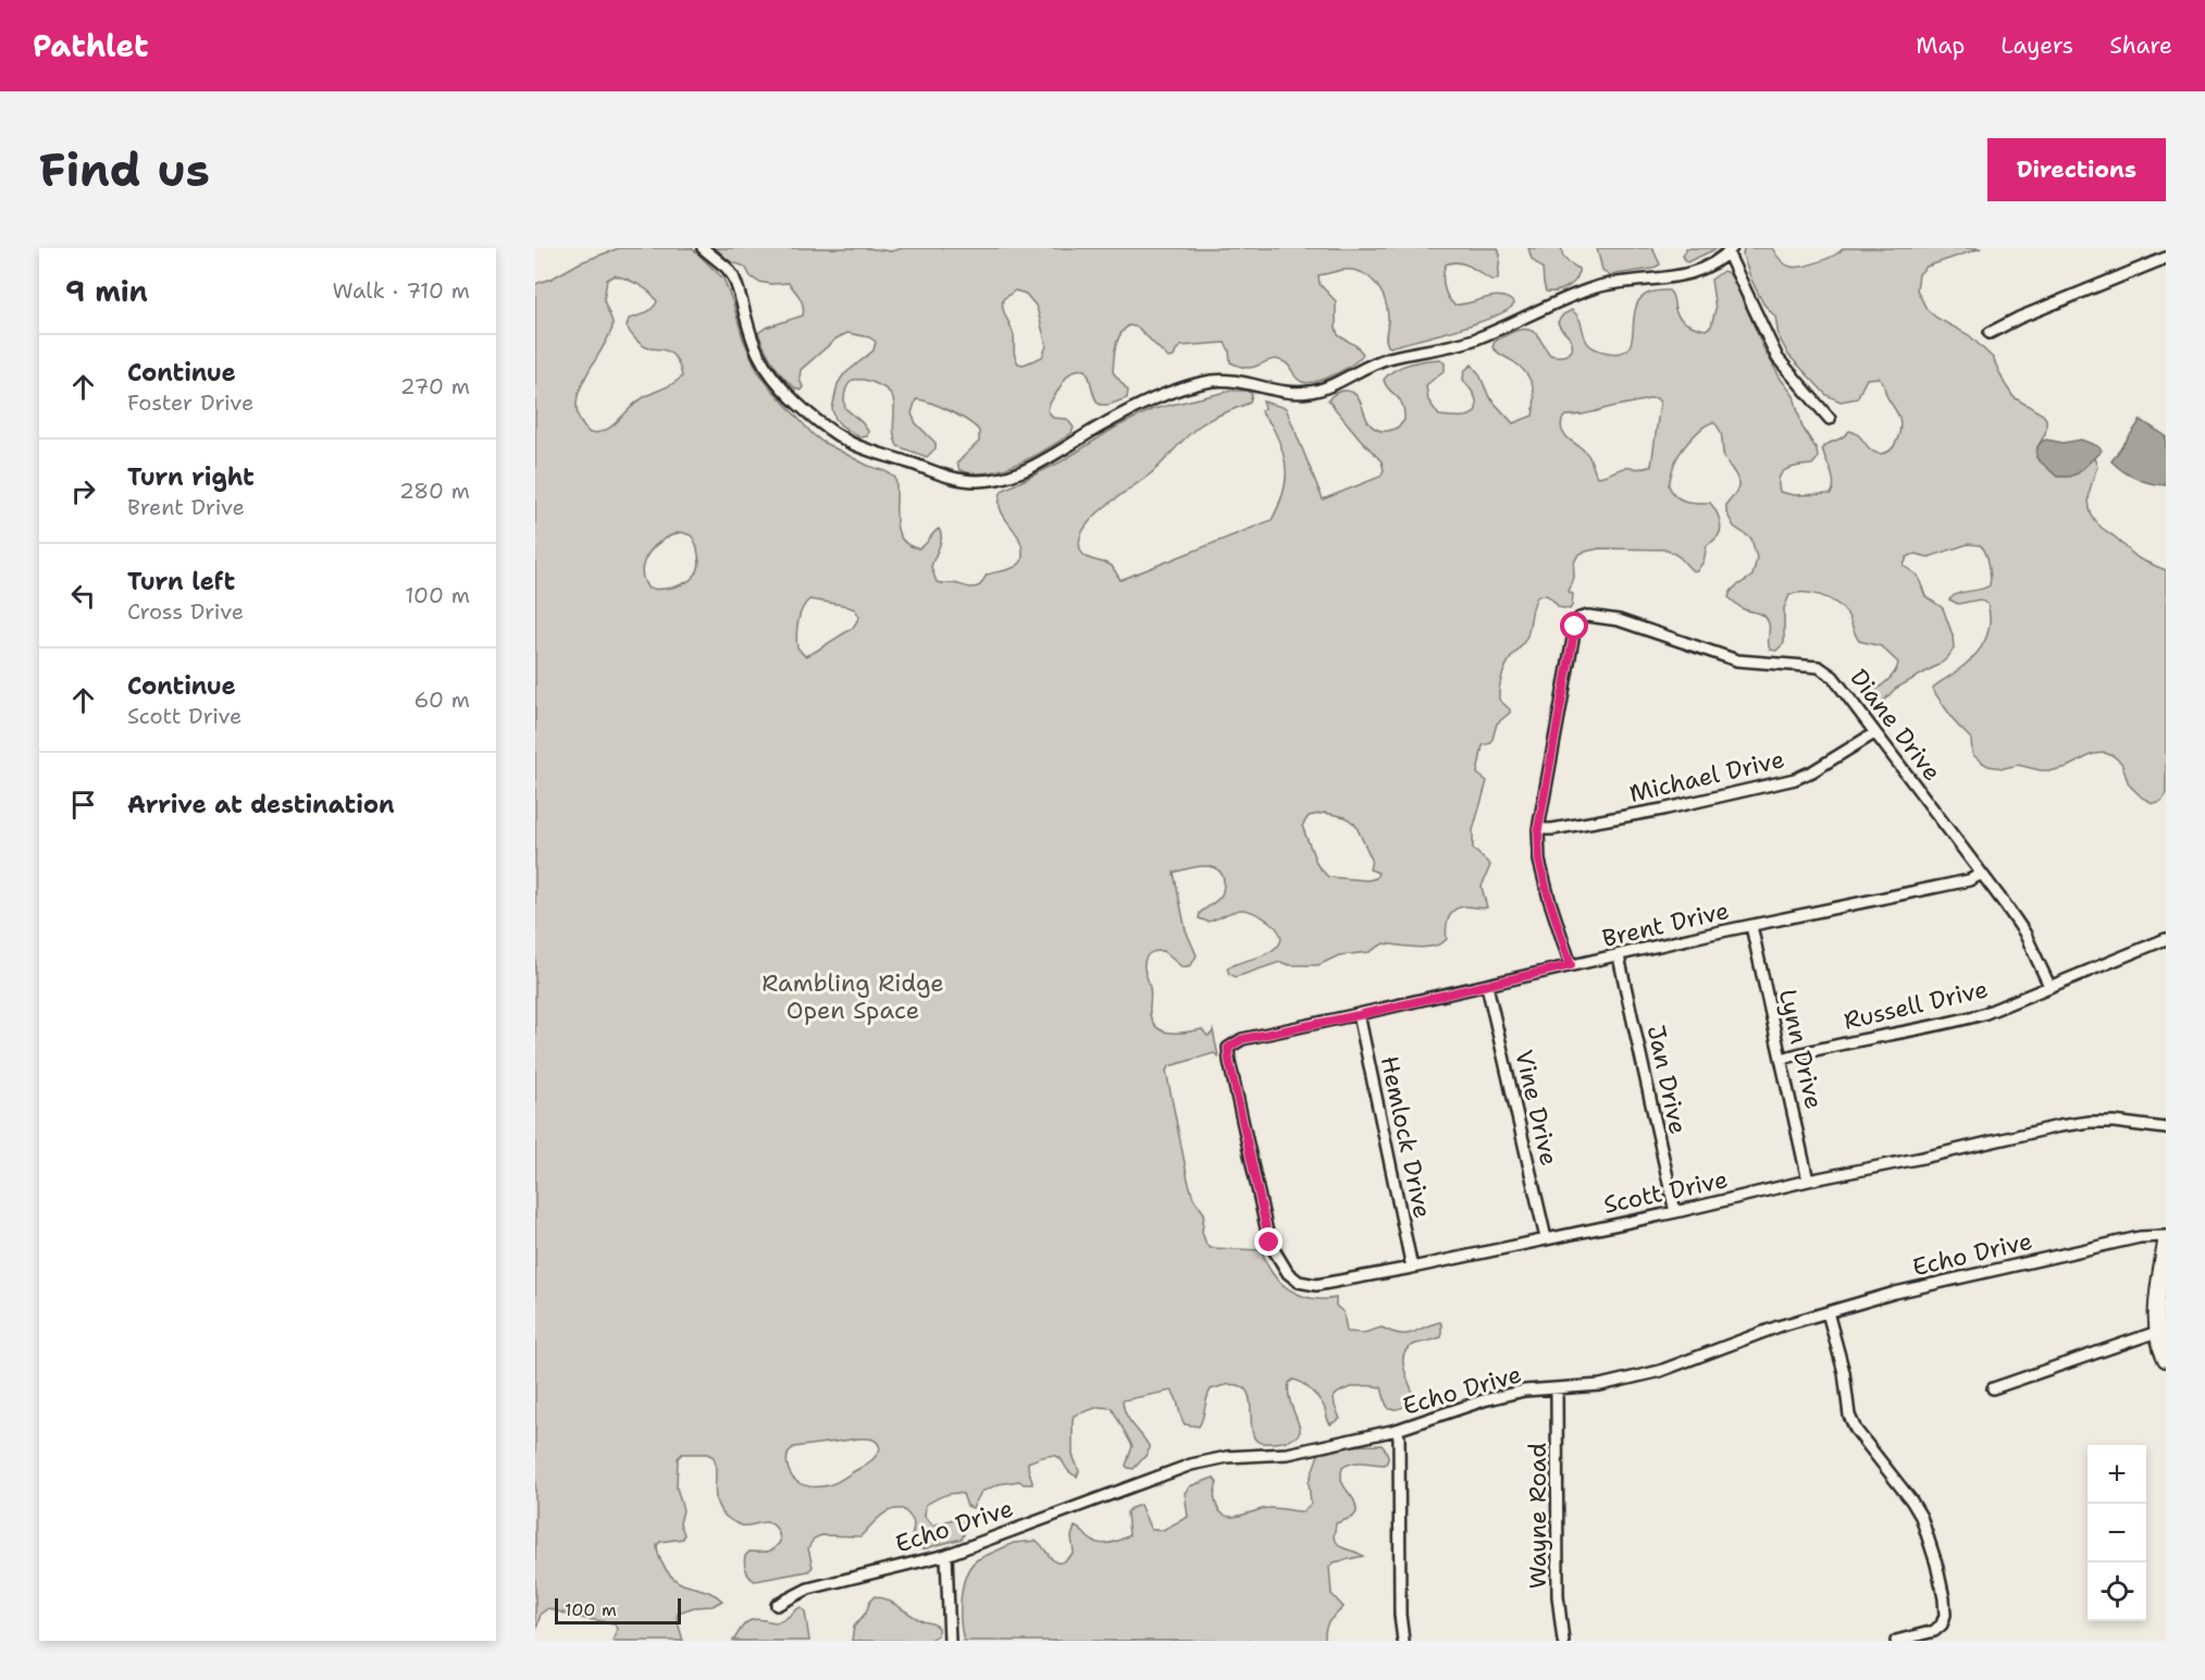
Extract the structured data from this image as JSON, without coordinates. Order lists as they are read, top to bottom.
{
  "streets": {
    "street": [
      "Diane Drive",
      "Michael Drive",
      "Brent Drive",
      "Russell Drive",
      "Lynn Drive",
      "Jan Drive",
      "Vine Drive",
      "Hemlock Drive",
      "Scott Drive",
      "Echo Drive",
      "Wayne Road"
    ]
  },
  "crossings": [
    ["Diane Drive", "Michael Drive"],
    ["Diane Drive", "Brent Drive"],
    ["Diane Drive", "Russell Drive"],
    ["Brent Drive", "Lynn Drive"],
    ["Brent Drive", "Jan Drive"],
    ["Brent Drive", "Vine Drive"],
    ["Brent Drive", "Hemlock Drive"],
    ["Brent Drive", "Scott Drive"],
    ["Russell Drive", "Lynn Drive"],
    ["Lynn Drive", "Scott Drive"],
    ["Jan Drive", "Scott Drive"],
    ["Vine Drive", "Scott Drive"],
    ["Hemlock Drive", "Scott Drive"],
    ["Echo Drive", "Wayne Road"]
  ],
  "parks": ["Rambling Ridge Open Space"],
  "scale_bar": "100 m",
  "page": {
    "header": "Pathlet",
    "nav": ["Map", "Layers", "Share"],
    "buttons": "Directions",
    "title": "Find us",
    "heading": ["9 min", "Walk · 710 m"],
    "list": [
      ["Continue", "Foster Drive", "270 m"],
      ["Turn right", "Brent Drive", "280 m"],
      ["Turn left", "Cross Drive", "100 m"],
      ["Continue", "Scott Drive", "60 m"],
      "Arrive at destination"
    ],
    "map_buttons": ["+", "−"],
    "scale": "100 m"
  }
}
